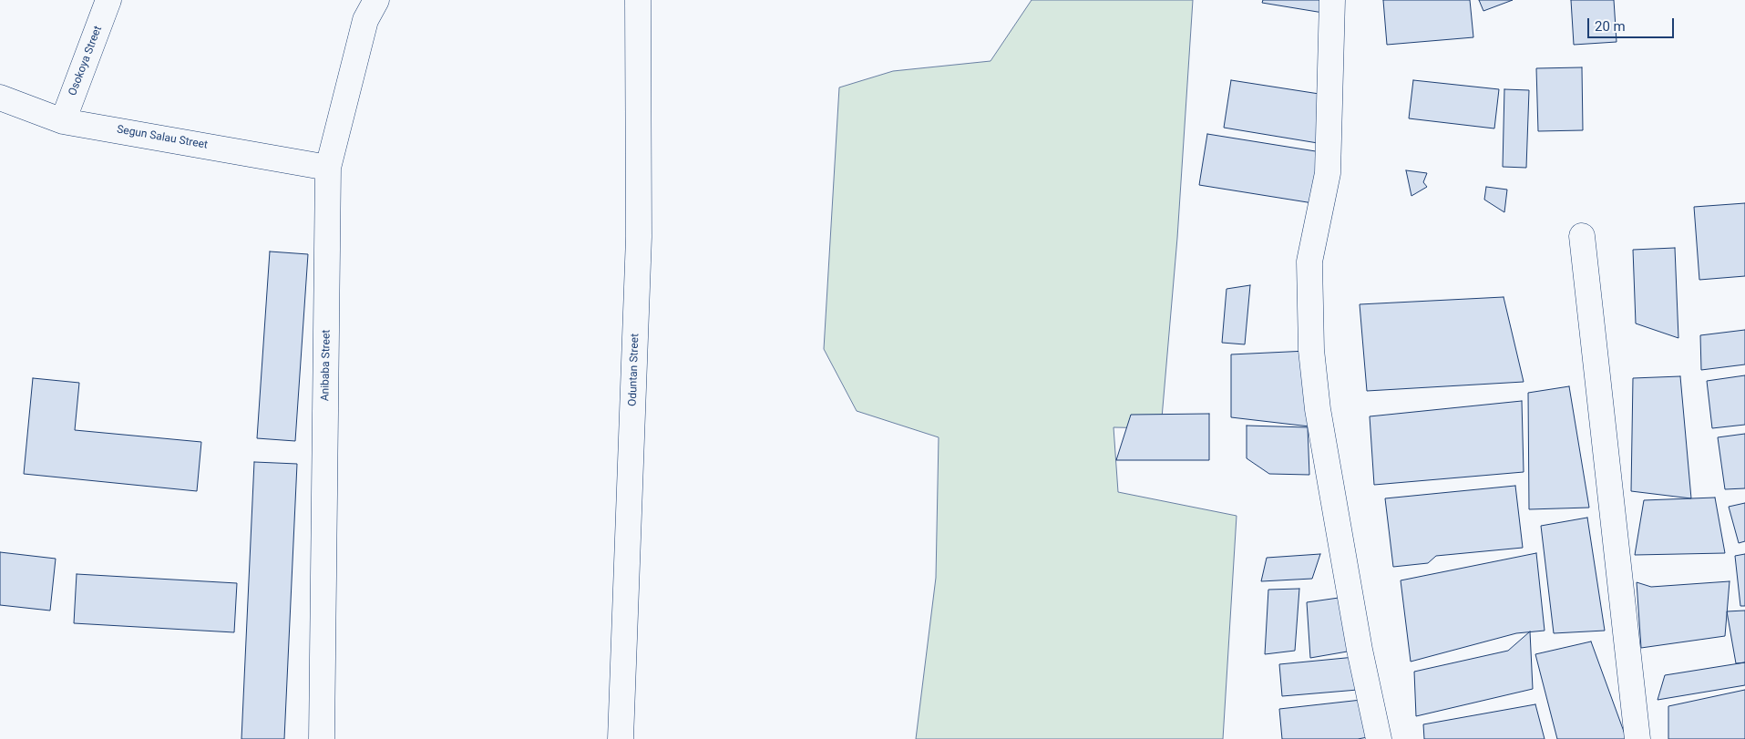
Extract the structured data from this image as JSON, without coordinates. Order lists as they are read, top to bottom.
{
  "streets": {
    "street": [
      "Osokoya Street",
      "Segun Salau Street",
      "Anibaba Street",
      "Oduntan Street"
    ]
  },
  "crossings": [
    ["Osokoya Street", "Segun Salau Street"],
    ["Segun Salau Street", "Anibaba Street"]
  ],
  "scale_bar": "20 m"
}
